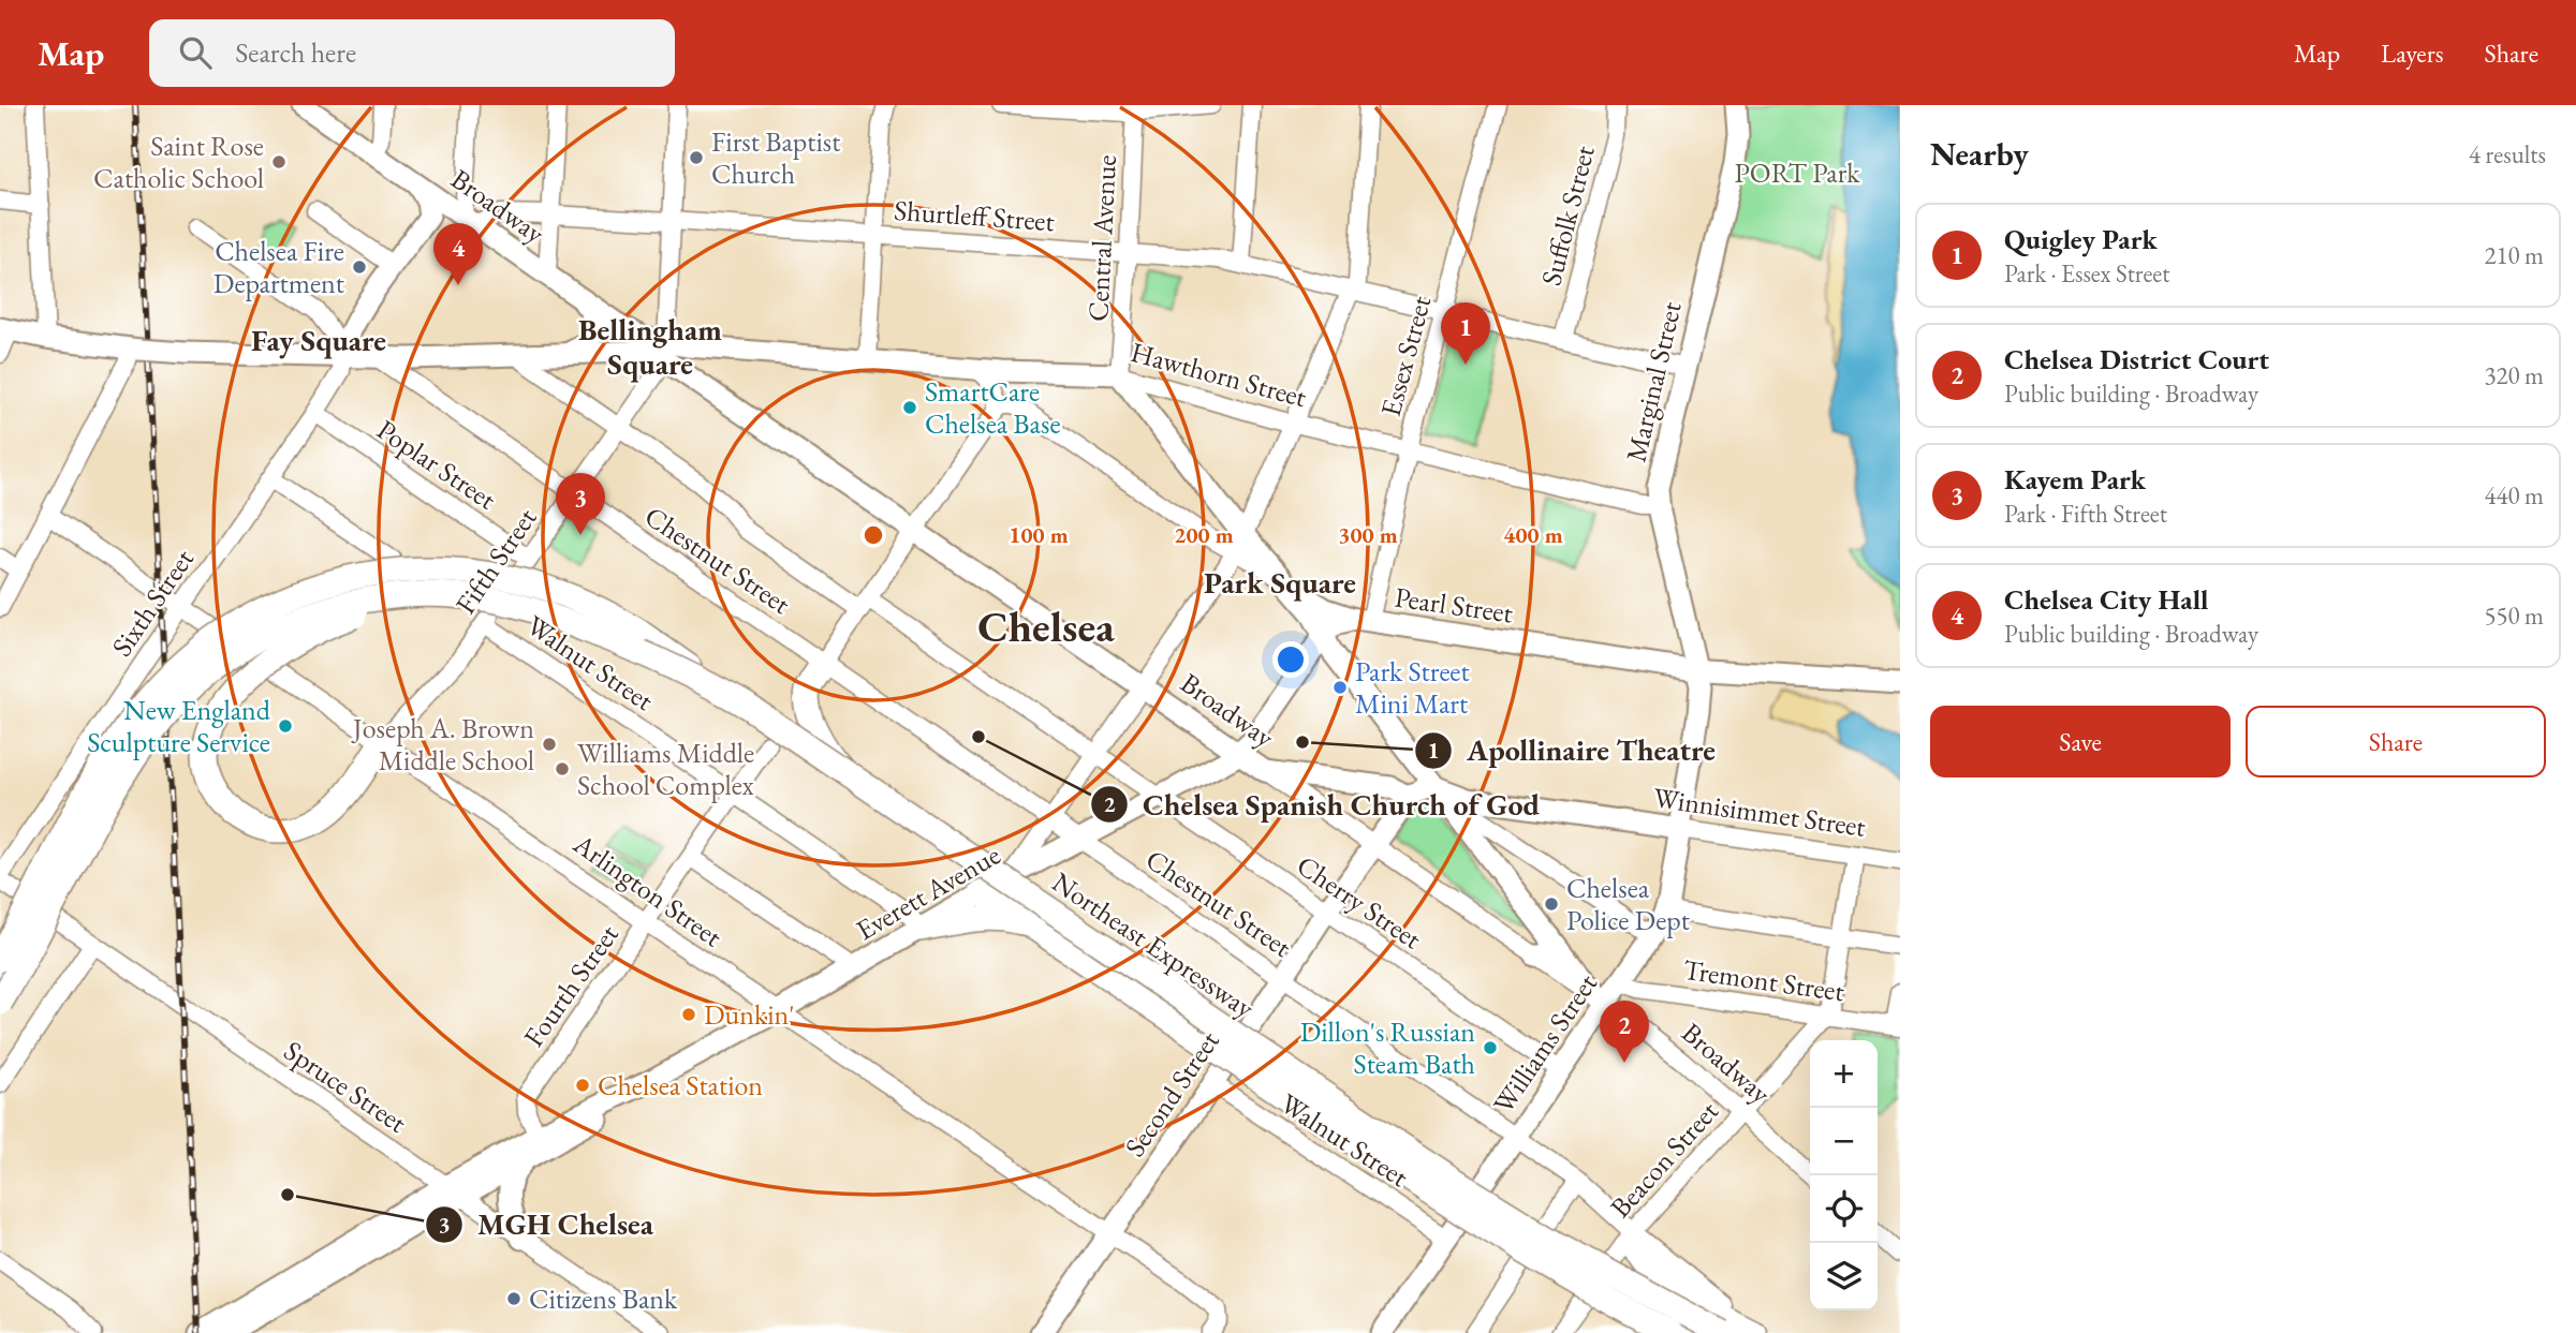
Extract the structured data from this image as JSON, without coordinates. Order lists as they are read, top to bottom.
{
  "streets": {
    "highway": ["Northeast Expressway"],
    "main road": [
      "Broadway",
      "Hawthorn Street",
      "Marginal Street",
      "Pearl Street",
      "Winnisimmet Street",
      "Everett Avenue",
      "Williams Street",
      "Second Street"
    ],
    "street": [
      "Shurtleff Street",
      "Suffolk Street",
      "Central Avenue",
      "Essex Street",
      "Poplar Street",
      "Chestnut Street",
      "Fifth Street",
      "Sixth Street",
      "Walnut Street",
      "Arlington Street",
      "Cherry Street",
      "Tremont Street",
      "Fourth Street",
      "Spruce Street",
      "Beacon Street"
    ]
  },
  "crossings": [
    ["Broadway", "Shurtleff Street"],
    ["Broadway", "Hawthorn Street"],
    ["Broadway", "Fifth Street"],
    ["Broadway", "Everett Avenue"],
    ["Broadway", "Williams Street"],
    ["Broadway", "Second Street"],
    ["Broadway", "Beacon Street"],
    ["Shurtleff Street", "Suffolk Street"],
    ["Shurtleff Street", "Central Avenue"],
    ["Shurtleff Street", "Essex Street"],
    ["Shurtleff Street", "Marginal Street"],
    ["Central Avenue", "Hawthorn Street"],
    ["Essex Street", "Hawthorn Street"],
    ["Essex Street", "Pearl Street"],
    ["Hawthorn Street", "Marginal Street"],
    ["Hawthorn Street", "Fifth Street"],
    ["Marginal Street", "Pearl Street"],
    ["Marginal Street", "Williams Street"],
    ["Poplar Street", "Fifth Street"],
    ["Poplar Street", "Sixth Street"],
    ["Chestnut Street", "Fifth Street"],
    ["Chestnut Street", "Everett Avenue"],
    ["Chestnut Street", "Williams Street"],
    ["Chestnut Street", "Second Street"],
    ["Chestnut Street", "Beacon Street"],
    ["Fifth Street", "Walnut Street"],
    ["Fifth Street", "Arlington Street"],
    ["Fifth Street", "Cherry Street"],
    ["Sixth Street", "Arlington Street"],
    ["Sixth Street", "Spruce Street"],
    ["Pearl Street", "Williams Street"],
    ["Walnut Street", "Everett Avenue"],
    ["Walnut Street", "Fourth Street"],
    ["Walnut Street", "Williams Street"],
    ["Walnut Street", "Second Street"],
    ["Winnisimmet Street", "Williams Street"],
    ["Winnisimmet Street", "Beacon Street"],
    ["Arlington Street", "Everett Avenue"],
    ["Arlington Street", "Fourth Street"],
    ["Arlington Street", "Second Street"],
    ["Everett Avenue", "Cherry Street"],
    ["Everett Avenue", "Fourth Street"],
    ["Everett Avenue", "Spruce Street"],
    ["Cherry Street", "Williams Street"],
    ["Cherry Street", "Second Street"],
    ["Tremont Street", "Williams Street"],
    ["Tremont Street", "Beacon Street"]
  ],
  "districts": [
    "Bellingham Square",
    "Fay Square",
    "Park Square",
    "Chelsea"
  ],
  "parks": ["PORT Park"],
  "places": [
    "First Baptist Church",
    "Saint Rose Catholic School",
    "Chelsea Fire Department",
    "SmartCare Chelsea Base",
    "Park Street Mini Mart",
    "New England Sculpture Service",
    "Chelsea Spanish Church of God",
    "Apollinaire Theatre",
    "Joseph A. Brown Middle School",
    "Williams Middle School Complex",
    "Chelsea Police Dept",
    "Dunkin'",
    "Dillon's Russian Steam Bath",
    "Chelsea Station",
    "MGH Chelsea",
    "Citizens Bank"
  ],
  "page": {
    "header": "Map",
    "search": "Search here",
    "nav": ["Map", "Layers", "Share"],
    "heading": ["Nearby", "4 results"],
    "list": [
      {
        "mark": "1",
        "name": "Quigley Park",
        "note": "Park · Essex Street",
        "value": "210 m"
      },
      {
        "mark": "2",
        "name": "Chelsea District Court",
        "note": "Public building · Broadway",
        "value": "320 m"
      },
      {
        "mark": "3",
        "name": "Kayem Park",
        "note": "Park · Fifth Street",
        "value": "440 m"
      },
      {
        "mark": "4",
        "name": "Chelsea City Hall",
        "note": "Public building · Broadway",
        "value": "550 m"
      }
    ],
    "pins": [
      "4",
      "1",
      "3",
      "2"
    ],
    "buttons": ["Save", "Share"],
    "map_buttons": ["+", "−"]
  },
  "rings": [
    "100 m",
    "200 m",
    "300 m",
    "400 m"
  ]
}
